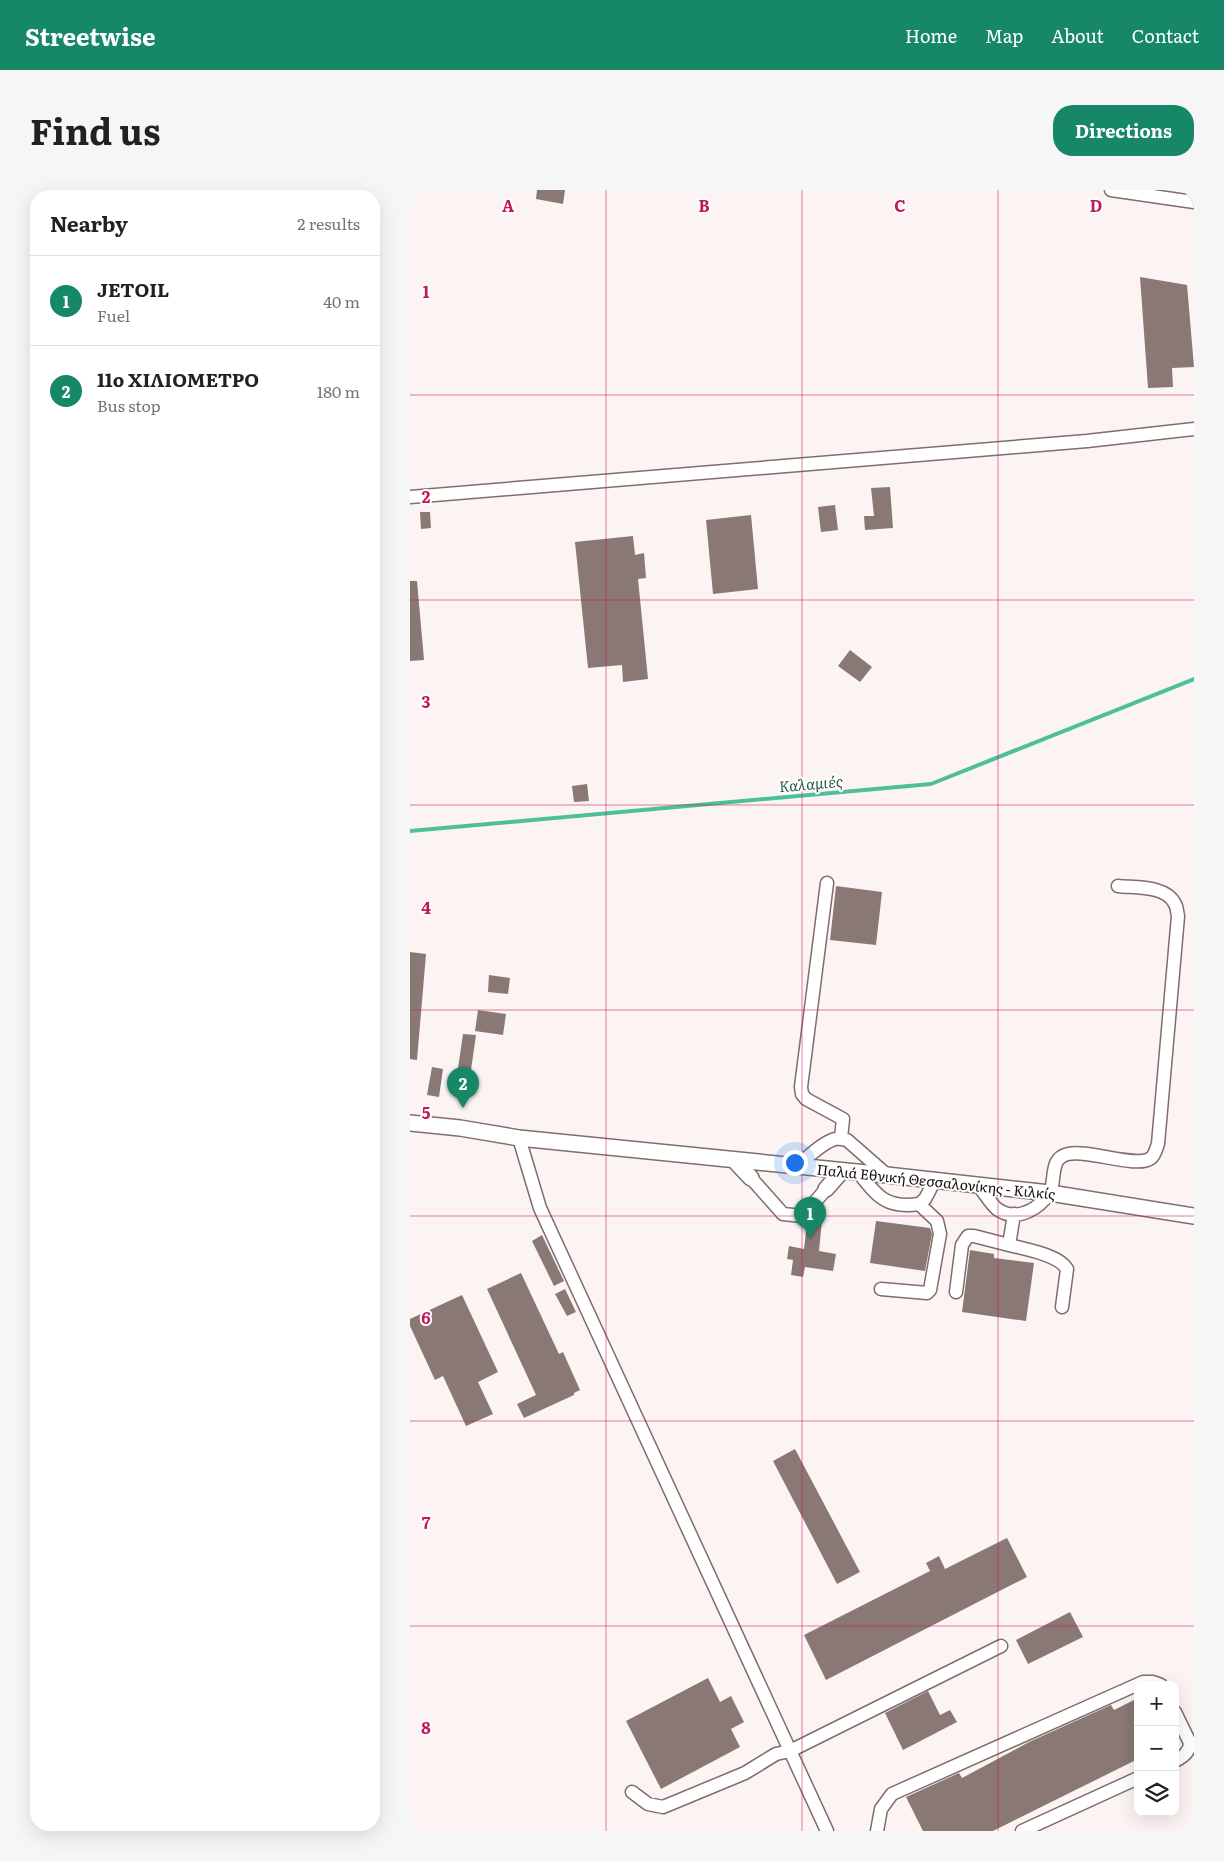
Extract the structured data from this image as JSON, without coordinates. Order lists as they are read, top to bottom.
{
  "streets": {
    "main road": ["Παλιά Εθνική Θεσσαλονίκης - Κιλκίς"]
  },
  "water": ["Καλαμιές"],
  "page": {
    "header": "Streetwise",
    "nav": [
      "Home",
      "Map",
      "About",
      "Contact"
    ],
    "title": "Find us",
    "buttons": "Directions",
    "heading": ["Nearby", "2 results"],
    "list": [
      {
        "mark": "1",
        "name": "JETOIL",
        "note": "Fuel",
        "value": "40 m"
      },
      {
        "mark": "2",
        "name": "11ο ΧΙΛΙΟΜΕΤΡΟ",
        "note": "Bus stop",
        "value": "180 m"
      }
    ],
    "pins": ["2", "1"],
    "map_buttons": ["+", "−"]
  },
  "grid": {
    "columns": [
      "A",
      "B",
      "C",
      "D"
    ],
    "rows": [
      "1",
      "2",
      "3",
      "4",
      "5",
      "6",
      "7",
      "8"
    ]
  }
}
